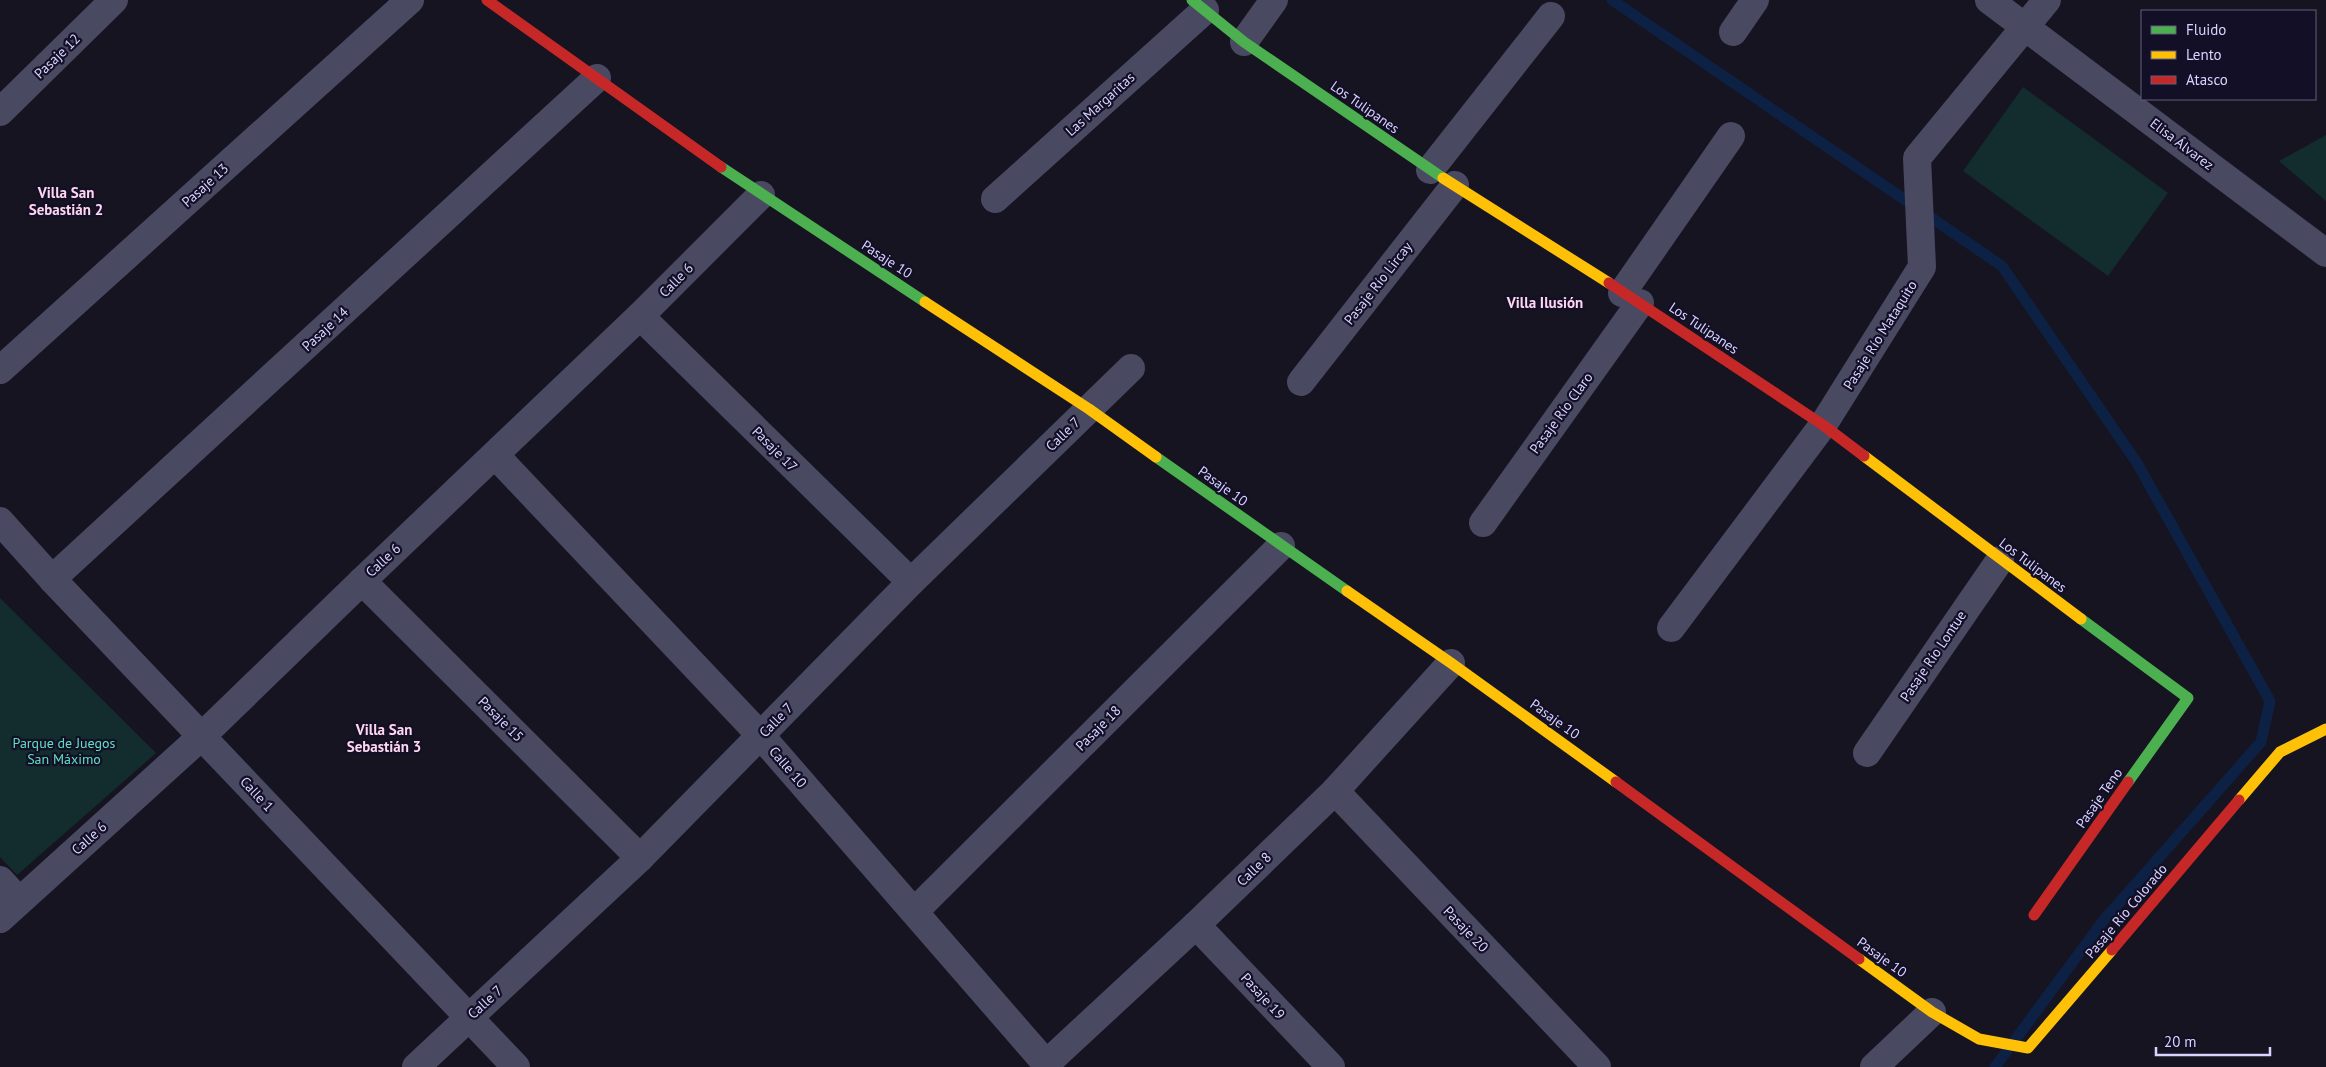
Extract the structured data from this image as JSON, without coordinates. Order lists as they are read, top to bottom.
{
  "streets": {
    "street": [
      "Pasaje 12",
      "Las Margaritas",
      "Los Tulipanes",
      "Elisa Álvarez",
      "Pasaje 13",
      "Pasaje 10",
      "Calle 6",
      "Pasaje Río Lircay",
      "Pasaje 14",
      "Pasaje Río Mataquito",
      "Pasaje Río Claro",
      "Calle 7",
      "Pasaje 17",
      "Pasaje Río Lontue",
      "Pasaje 15",
      "Pasaje 18",
      "Calle 10",
      "Calle 1",
      "Pasaje Teno",
      "Calle 8",
      "Pasaje Río Colorado",
      "Pasaje 20",
      "Pasaje 19"
    ]
  },
  "crossings": [
    ["Las Margaritas", "Los Tulipanes"],
    ["Los Tulipanes", "Pasaje Río Lircay"],
    ["Los Tulipanes", "Pasaje Río Mataquito"],
    ["Los Tulipanes", "Pasaje Río Claro"],
    ["Los Tulipanes", "Pasaje Río Lontue"],
    ["Los Tulipanes", "Pasaje Teno"],
    ["Elisa Álvarez", "Pasaje Río Mataquito"],
    ["Pasaje 10", "Calle 6"],
    ["Pasaje 10", "Pasaje 14"],
    ["Pasaje 10", "Calle 7"],
    ["Pasaje 10", "Pasaje 18"],
    ["Pasaje 10", "Calle 8"],
    ["Pasaje 10", "Pasaje Río Colorado"],
    ["Calle 6", "Pasaje 17"],
    ["Calle 6", "Pasaje 15"],
    ["Calle 6", "Calle 10"],
    ["Calle 6", "Calle 1"],
    ["Pasaje 14", "Calle 1"],
    ["Calle 7", "Pasaje 17"],
    ["Calle 7", "Pasaje 15"],
    ["Calle 7", "Calle 10"],
    ["Calle 7", "Calle 1"],
    ["Pasaje 18", "Calle 10"],
    ["Calle 10", "Calle 8"],
    ["Calle 8", "Pasaje 20"],
    ["Calle 8", "Pasaje 19"]
  ],
  "districts": ["Villa San Sebastián 2", "Villa Ilusión", "Villa San Sebastián 3"],
  "parks": ["Parque de Juegos San Máximo"],
  "legend": ["Fluido", "Lento", "Atasco"],
  "scale_bar": "20 m"
}
